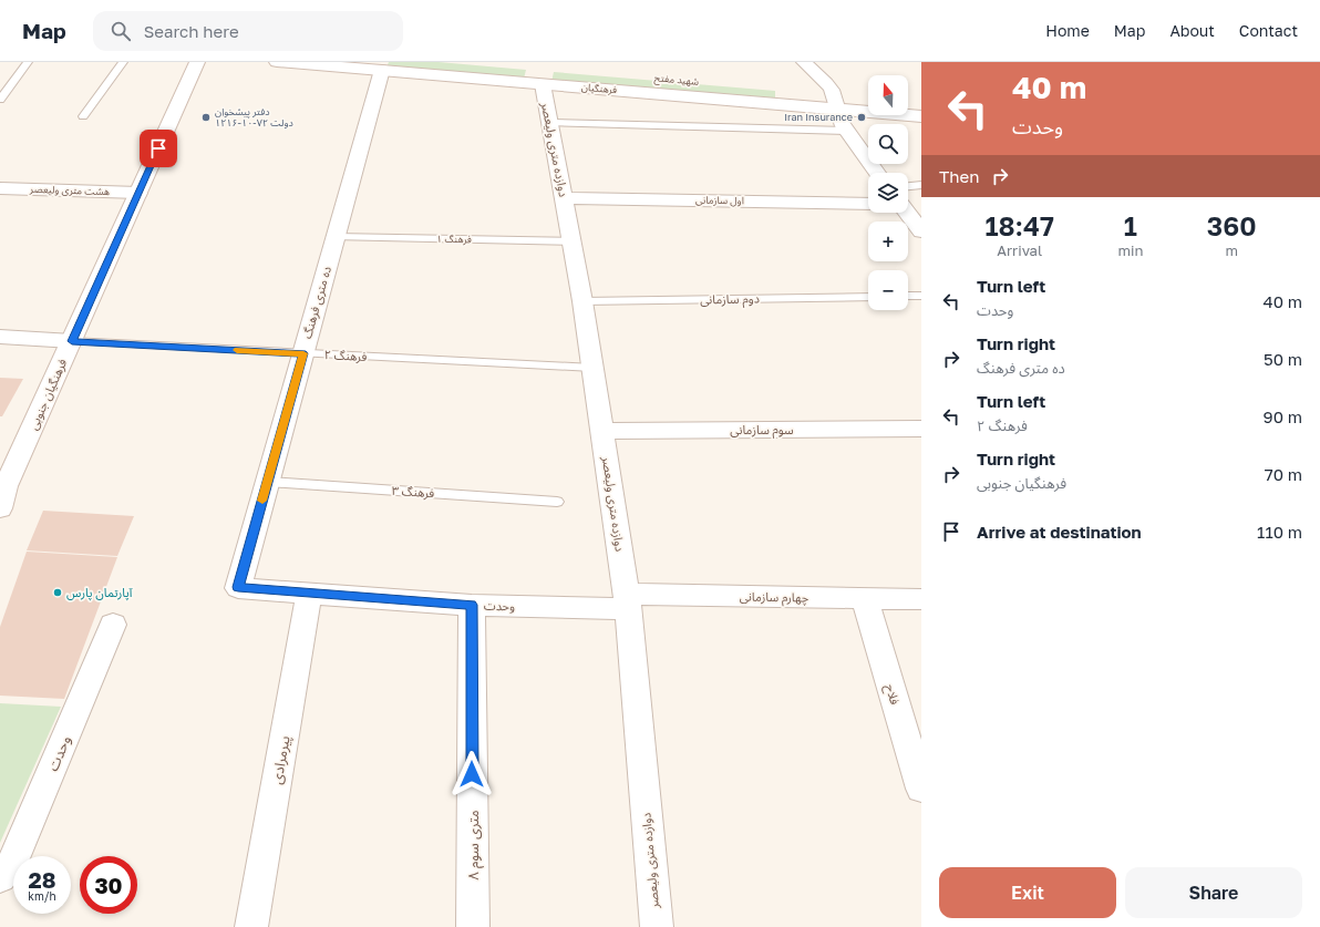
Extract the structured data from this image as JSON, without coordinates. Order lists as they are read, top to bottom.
{
  "streets": {
    "street": [
      "فرهنگیان",
      "دوازده متری ولیعصر",
      "هشت متری ولیعصر",
      "اول سازمانی",
      "ده متری فرهنگ",
      "فرهنگیان جنوبی",
      "سوم سازمانی",
      "چهارم سازمانی",
      "وحدت",
      "فلاح",
      "پیرمرادی",
      "۸ متری سوم"
    ],
    "lane": [
      "فرهنگ ۱",
      "دوم سازمانی",
      "فرهنگ ۲",
      "فرهنگ ۳"
    ]
  },
  "crossings": [
    ["فرهنگیان", "دوازده متری ولیعصر"],
    ["فرهنگیان", "ده متری فرهنگ"],
    ["دوازده متری ولیعصر", "اول سازمانی"],
    ["دوازده متری ولیعصر", "فرهنگ ۱"],
    ["دوازده متری ولیعصر", "دوم سازمانی"],
    ["دوازده متری ولیعصر", "فرهنگ ۲"],
    ["دوازده متری ولیعصر", "سوم سازمانی"],
    ["دوازده متری ولیعصر", "چهارم سازمانی"],
    ["دوازده متری ولیعصر", "وحدت"],
    ["هشت متری ولیعصر", "فرهنگیان جنوبی"],
    ["فرهنگ ۱", "ده متری فرهنگ"],
    ["ده متری فرهنگ", "فرهنگ ۲"],
    ["ده متری فرهنگ", "فرهنگ ۳"],
    ["ده متری فرهنگ", "وحدت"],
    ["فرهنگ ۲", "فرهنگیان جنوبی"],
    ["چهارم سازمانی", "وحدت"],
    ["چهارم سازمانی", "فلاح"],
    ["وحدت", "پیرمرادی"],
    ["وحدت", "۸ متری سوم"]
  ],
  "places": ["دفتر پیشخوان دولت ۷۲-۱۰-۱۲۱۶", "Iran Insurance", "آپارتمان پارس"],
  "north": "top",
  "page": {
    "header": "Map",
    "search": "Search here",
    "nav": [
      "Home",
      "Map",
      "About",
      "Contact"
    ],
    "turn": ["40 m", "وحدت"],
    "map_buttons": ["+", "−"],
    "then": "Then",
    "eta": [
      "18:47",
      "Arrival",
      "1",
      "min",
      "360",
      "m"
    ],
    "list": [
      {
        "name": "Turn left",
        "note": "وحدت",
        "value": "40 m"
      },
      {
        "name": "Turn right",
        "note": "ده متری فرهنگ",
        "value": "50 m"
      },
      {
        "name": "Turn left",
        "note": "فرهنگ ۲",
        "value": "90 m"
      },
      {
        "name": "Turn right",
        "note": "فرهنگیان جنوبی",
        "value": "70 m"
      },
      {
        "name": "Arrive at destination",
        "value": "110 m"
      }
    ],
    "speed": "28 km/h",
    "limit": "30",
    "buttons": ["Exit", "Share"]
  }
}
